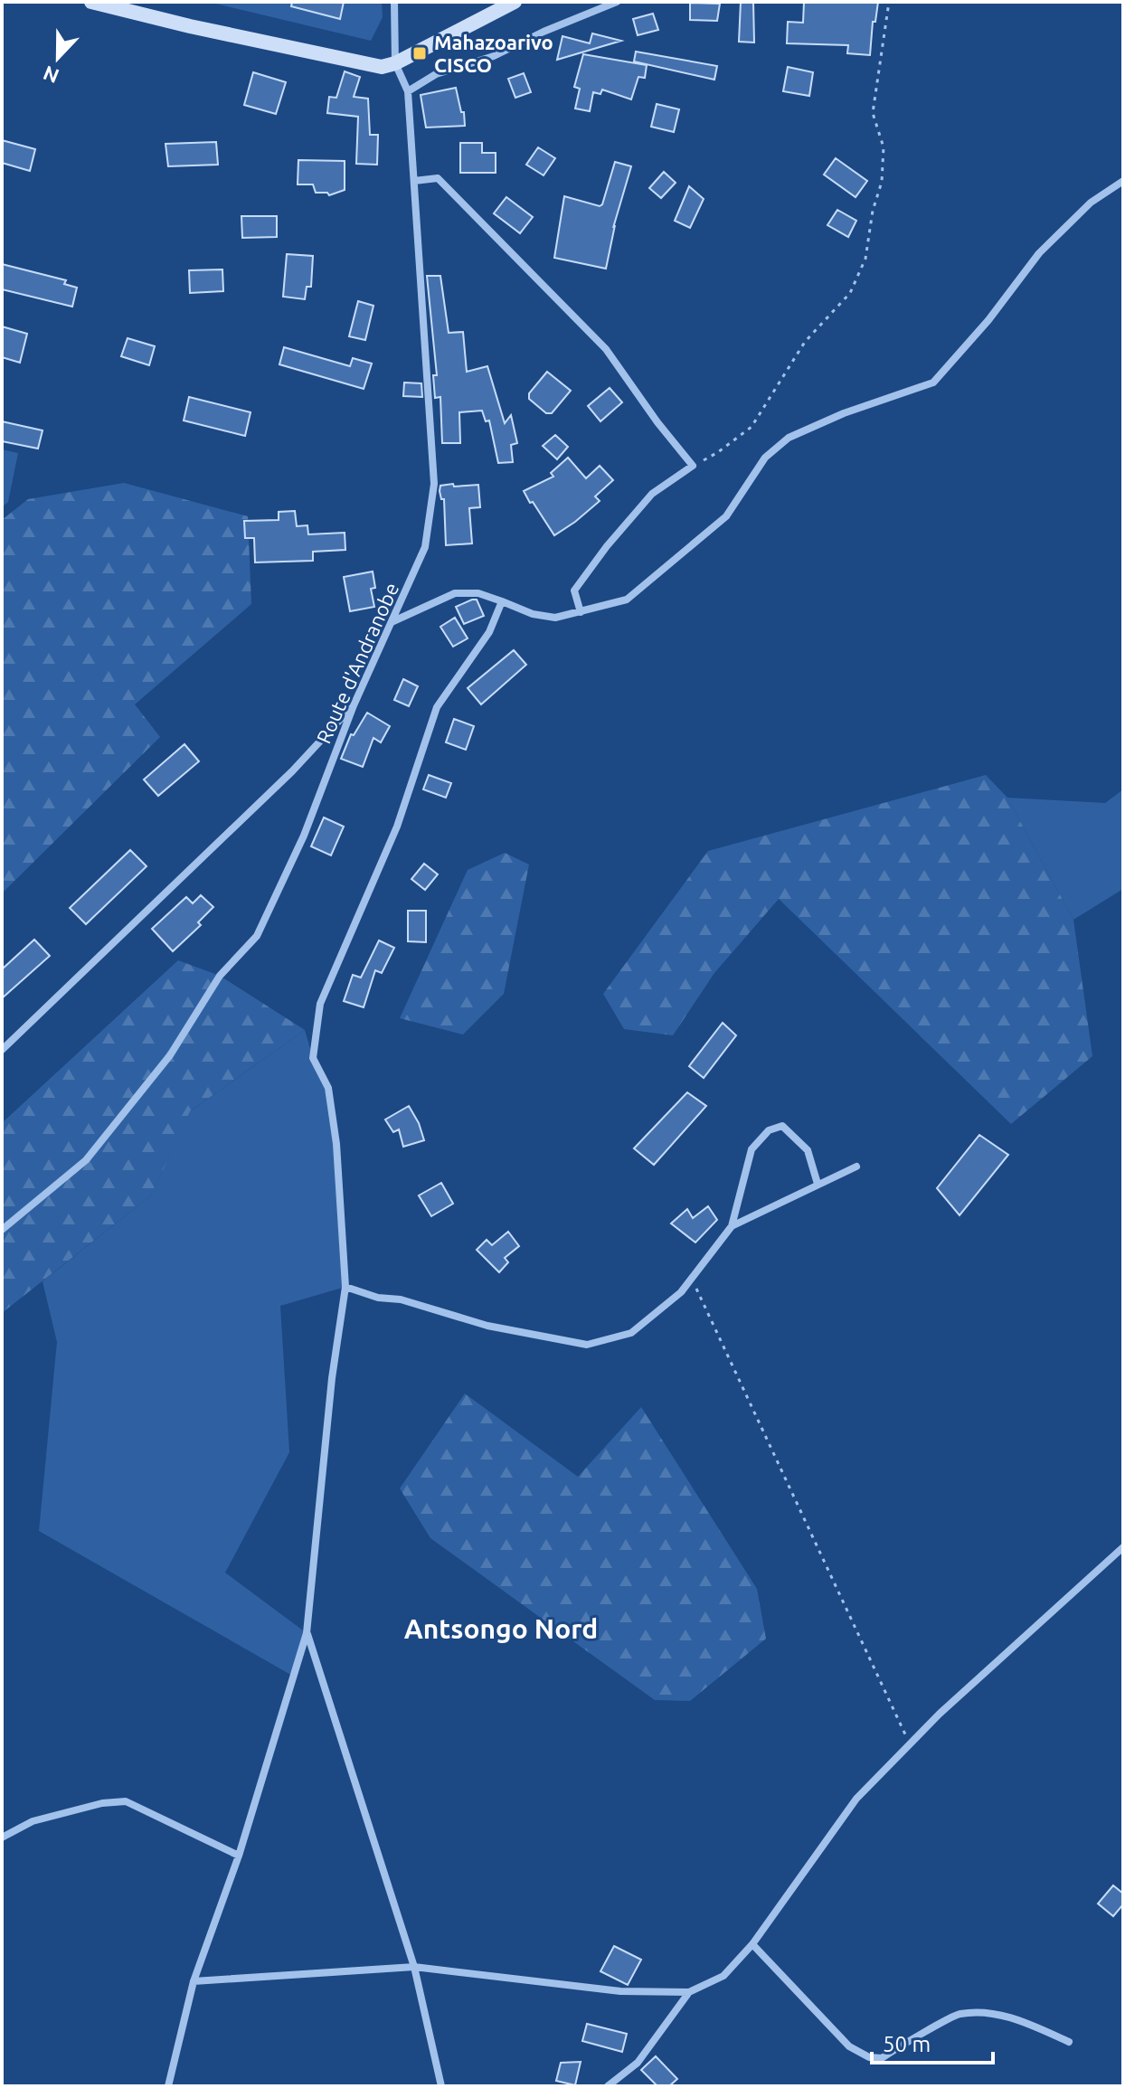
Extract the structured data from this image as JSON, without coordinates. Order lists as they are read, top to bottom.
{
  "streets": {
    "street": ["Route d'Andranobe"]
  },
  "districts": ["Antsongo Nord"],
  "places": {
    "transit": ["Mahazoarivo CISCO"]
  },
  "scale_bar": "50 m",
  "north": "bottom"
}
